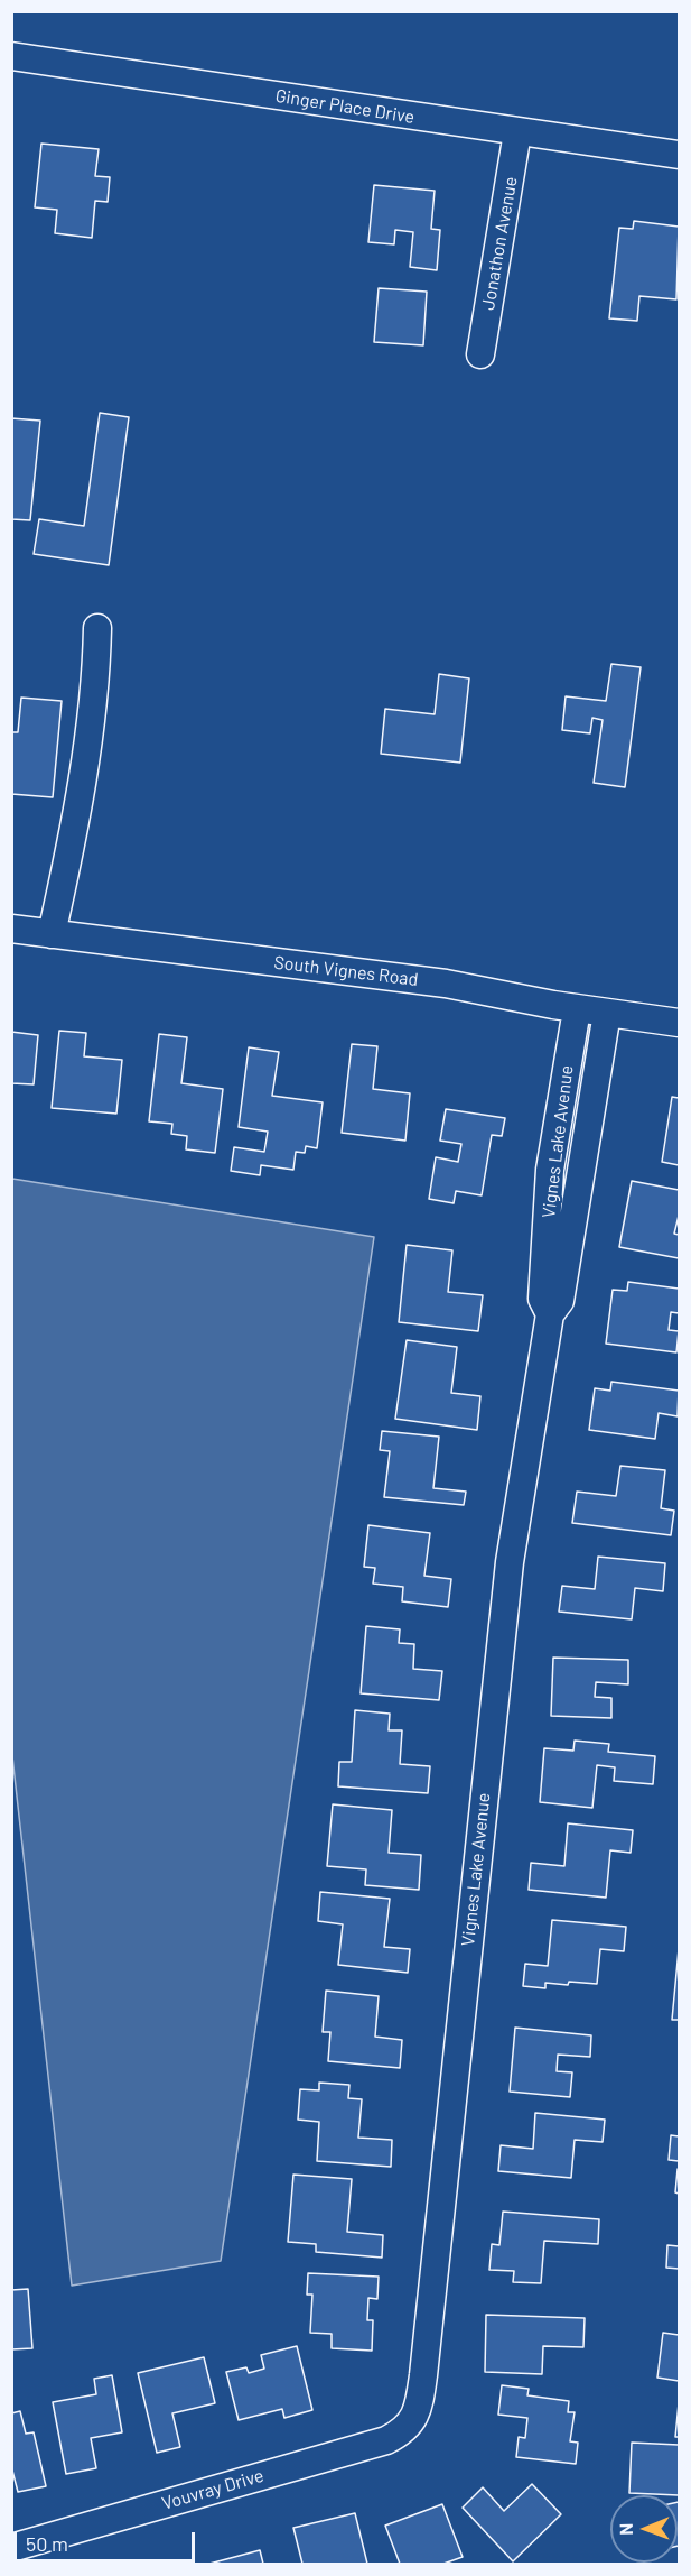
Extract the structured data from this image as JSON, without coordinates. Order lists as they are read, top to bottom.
{
  "streets": {
    "street": [
      "Ginger Place Drive",
      "Jonathon Avenue",
      "South Vignes Road",
      "Vignes Lake Avenue",
      "Vouvray Drive"
    ]
  },
  "crossings": [
    ["Ginger Place Drive", "Jonathon Avenue"],
    ["South Vignes Road", "Vignes Lake Avenue"],
    ["Vignes Lake Avenue", "Vouvray Drive"]
  ],
  "scale_bar": "50 m",
  "north": "left"
}
